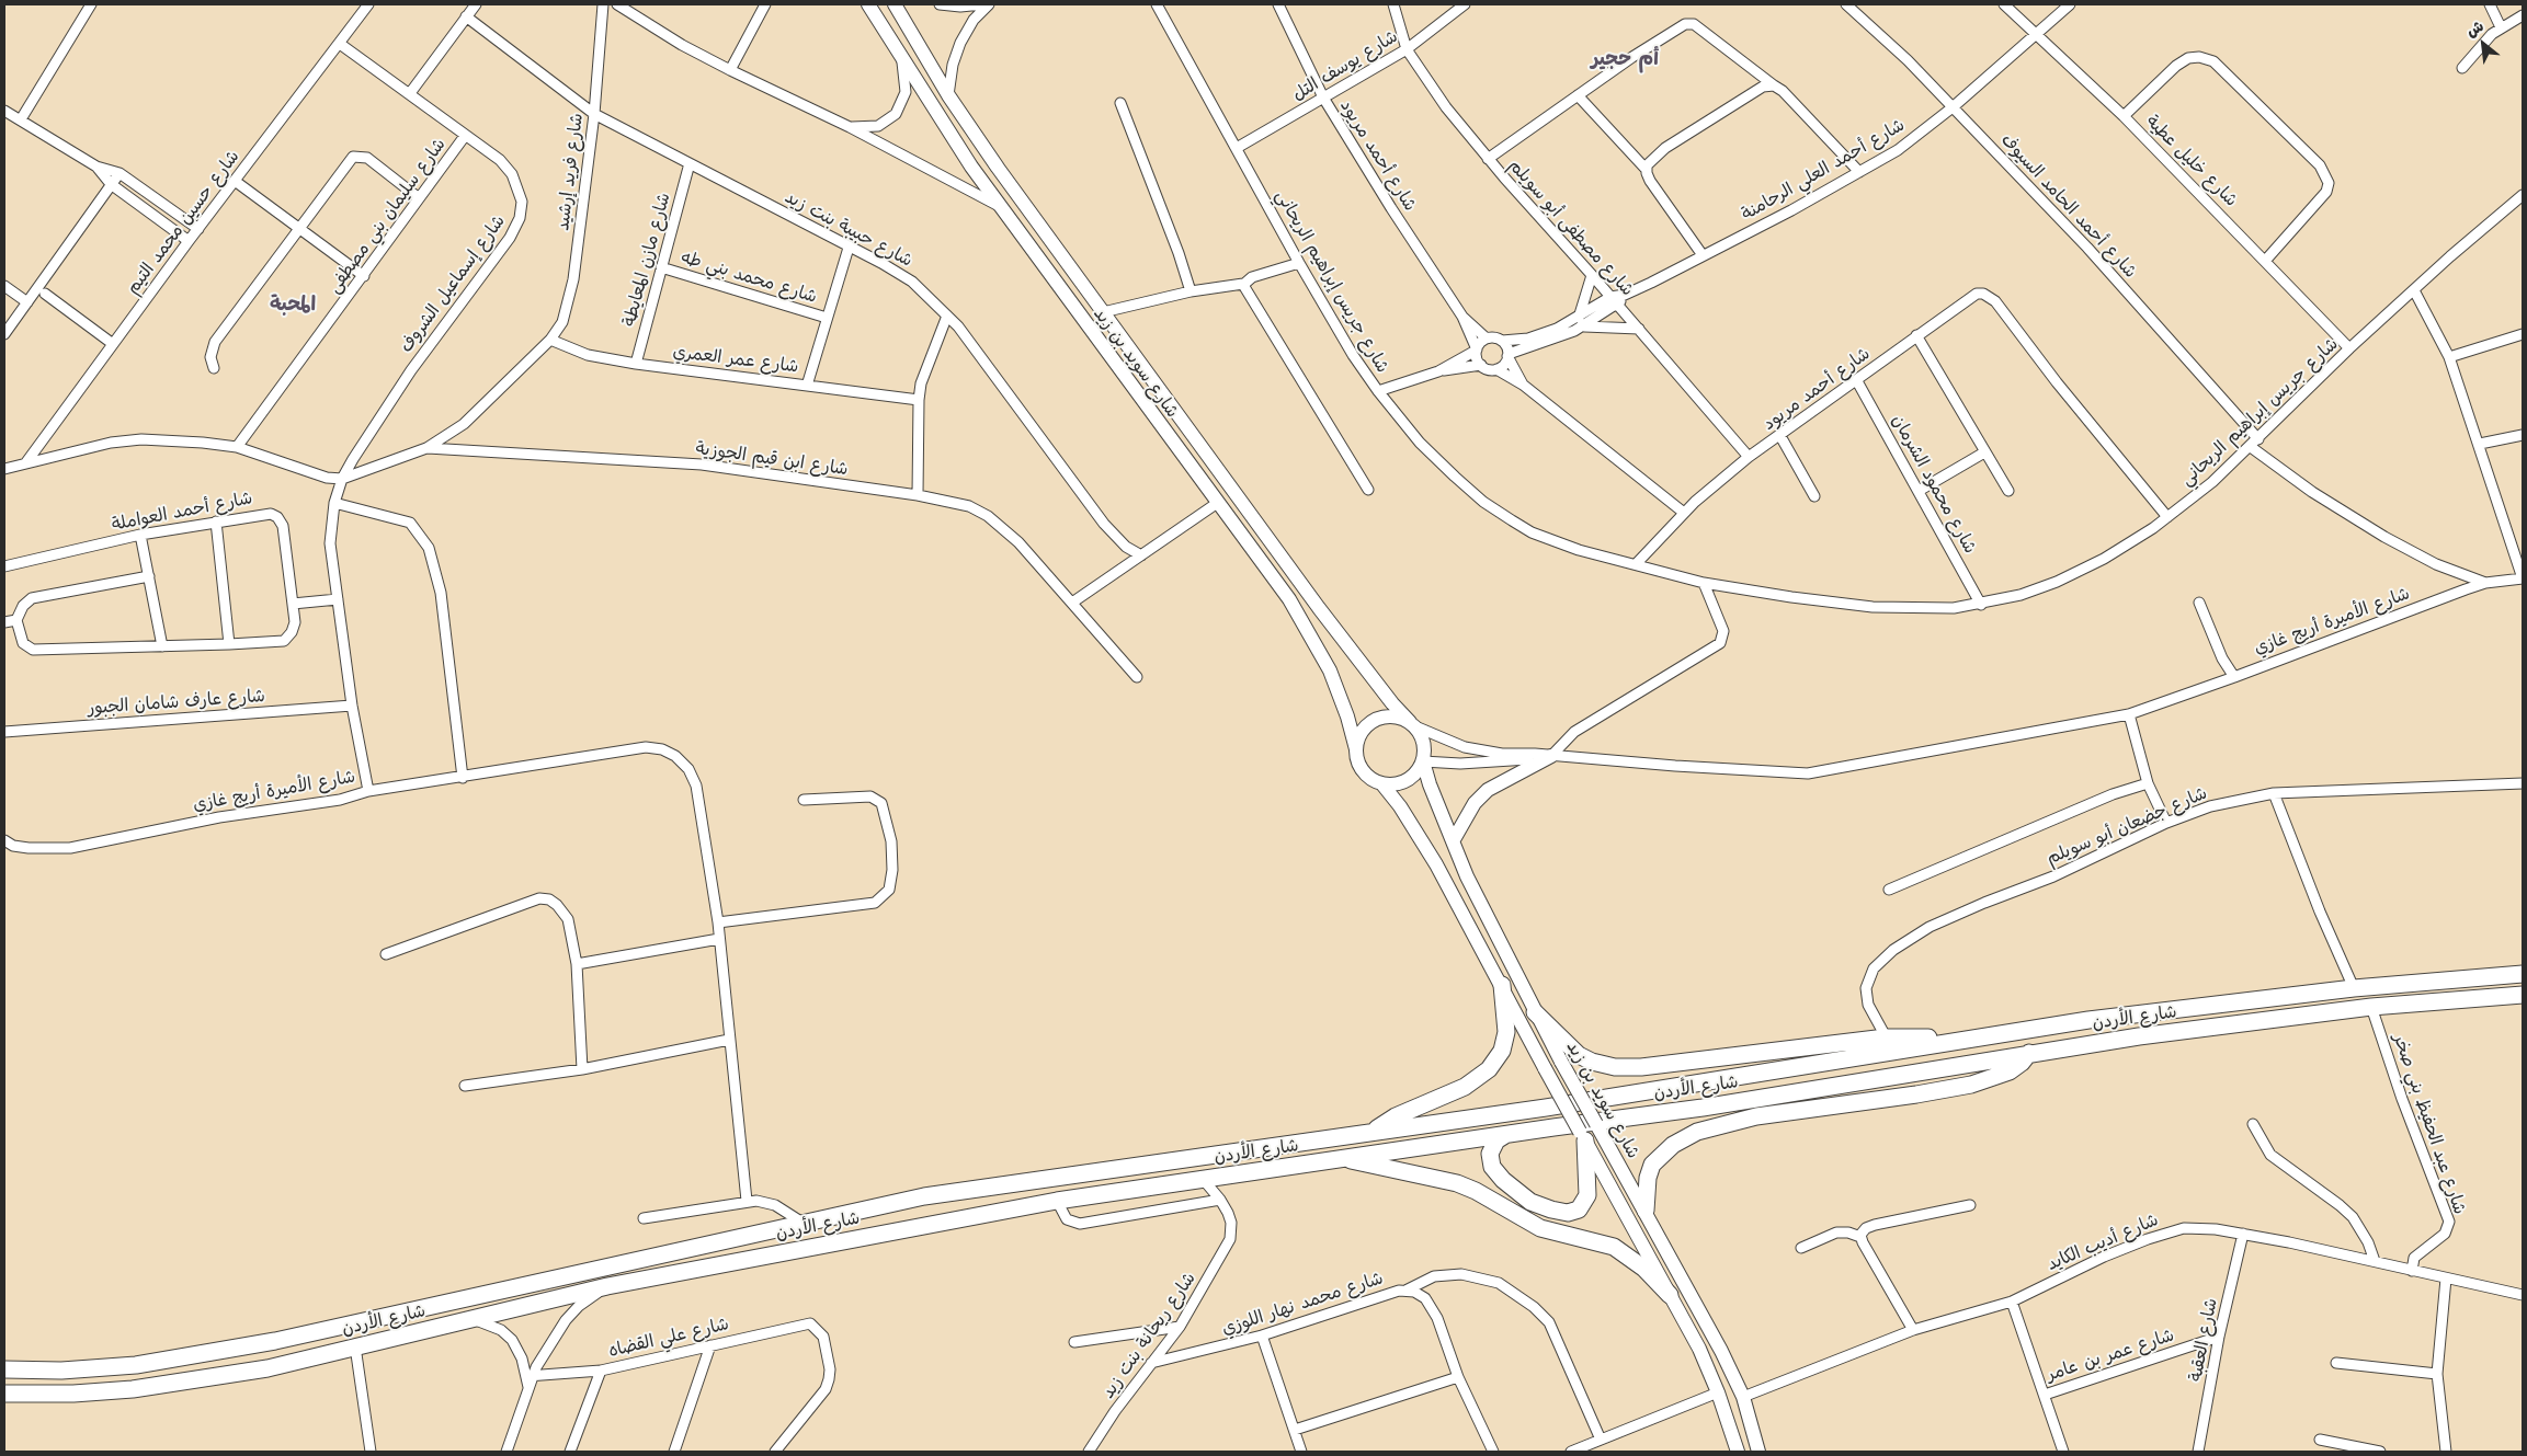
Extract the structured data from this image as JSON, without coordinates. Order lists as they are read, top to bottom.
{
  "streets": {
    "highway": ["شارع الأردن"],
    "main road": ["شارع سويد بن زيد"],
    "street": [
      "شارع يوسف التل",
      "شارع أحمد مريود",
      "شارع خليل عطية",
      "شارع أحمد العلي الرحامنة",
      "شارع فريد إرشيد",
      "شارع أحمد الحامد السيوف",
      "شارع سليمان بني مصطفى",
      "شارع حسين محمد التيم",
      "شارع مصطفى أبو سويلم",
      "شارع حبيبة بنت زيد",
      "شارع مازن المعايطة",
      "شارع محمد بني طه",
      "شارع جريس إبراهيم الريحاني",
      "شارع إسماعيل الشروف",
      "شارع عمر العمري",
      "شارع ابن قيم الجوزية",
      "شارع محمود الشرمان",
      "شارع أحمد العواملة",
      "شارع الأميرة أريج غازي",
      "شارع عارف شامان الجبور",
      "شارع جضعان أبو سويلم",
      "شارع عبد الحفيظ بني صخر",
      "شارع أديب الكايد",
      "شارع محمد نهار اللوزي",
      "شارع ريحانة بنت زيد",
      "شارع علي القضاه",
      "شارع العقبة",
      "شارع عمر بن عامر"
    ]
  },
  "crossings": [
    ["شارع يوسف التل", "شارع أحمد مريود"],
    ["شارع يوسف التل", "شارع مصطفى أبو سويلم"],
    ["شارع يوسف التل", "شارع جريس إبراهيم الريحاني"],
    ["شارع أحمد مريود", "شارع أحمد العلي الرحامنة"],
    ["شارع أحمد مريود", "شارع مصطفى أبو سويلم"],
    ["شارع أحمد مريود", "شارع جريس إبراهيم الريحاني"],
    ["شارع أحمد مريود", "شارع محمود الشرمان"],
    ["شارع خليل عطية", "شارع أحمد العلي الرحامنة"],
    ["شارع خليل عطية", "شارع جريس إبراهيم الريحاني"],
    ["شارع أحمد العلي الرحامنة", "شارع أحمد الحامد السيوف"],
    ["شارع أحمد العلي الرحامنة", "شارع مصطفى أبو سويلم"],
    ["شارع فريد إرشيد", "شارع حبيبة بنت زيد"],
    ["شارع فريد إرشيد", "شارع عمر العمري"],
    ["شارع فريد إرشيد", "شارع ابن قيم الجوزية"],
    ["شارع أحمد الحامد السيوف", "شارع جريس إبراهيم الريحاني"],
    ["شارع أحمد الحامد السيوف", "شارع الأميرة أريج غازي"],
    ["شارع سليمان بني مصطفى", "شارع إسماعيل الشروف"],
    ["شارع حسين محمد التيم", "شارع إسماعيل الشروف"],
    ["شارع حبيبة بنت زيد", "شارع مازن المعايطة"],
    ["شارع مازن المعايطة", "شارع محمد بني طه"],
    ["شارع مازن المعايطة", "شارع عمر العمري"],
    ["شارع جريس إبراهيم الريحاني", "شارع محمود الشرمان"],
    ["شارع إسماعيل الشروف", "شارع الأميرة أريج غازي"],
    ["شارع سويد بن زيد", "شارع أديب الكايد"],
    ["شارع الأميرة أريج غازي", "شارع عارف شامان الجبور"],
    ["شارع جضعان أبو سويلم", "شارع الأردن"],
    ["شارع الأردن", "شارع عبد الحفيظ بني صخر"],
    ["شارع الأردن", "شارع ريحانة بنت زيد"],
    ["شارع عبد الحفيظ بني صخر", "شارع أديب الكايد"],
    ["شارع أديب الكايد", "شارع العقبة"],
    ["شارع محمد نهار اللوزي", "شارع ريحانة بنت زيد"],
    ["شارع العقبة", "شارع عمر بن عامر"]
  ],
  "districts": ["أم حجير", "المحبة"],
  "north": "top left"
}
